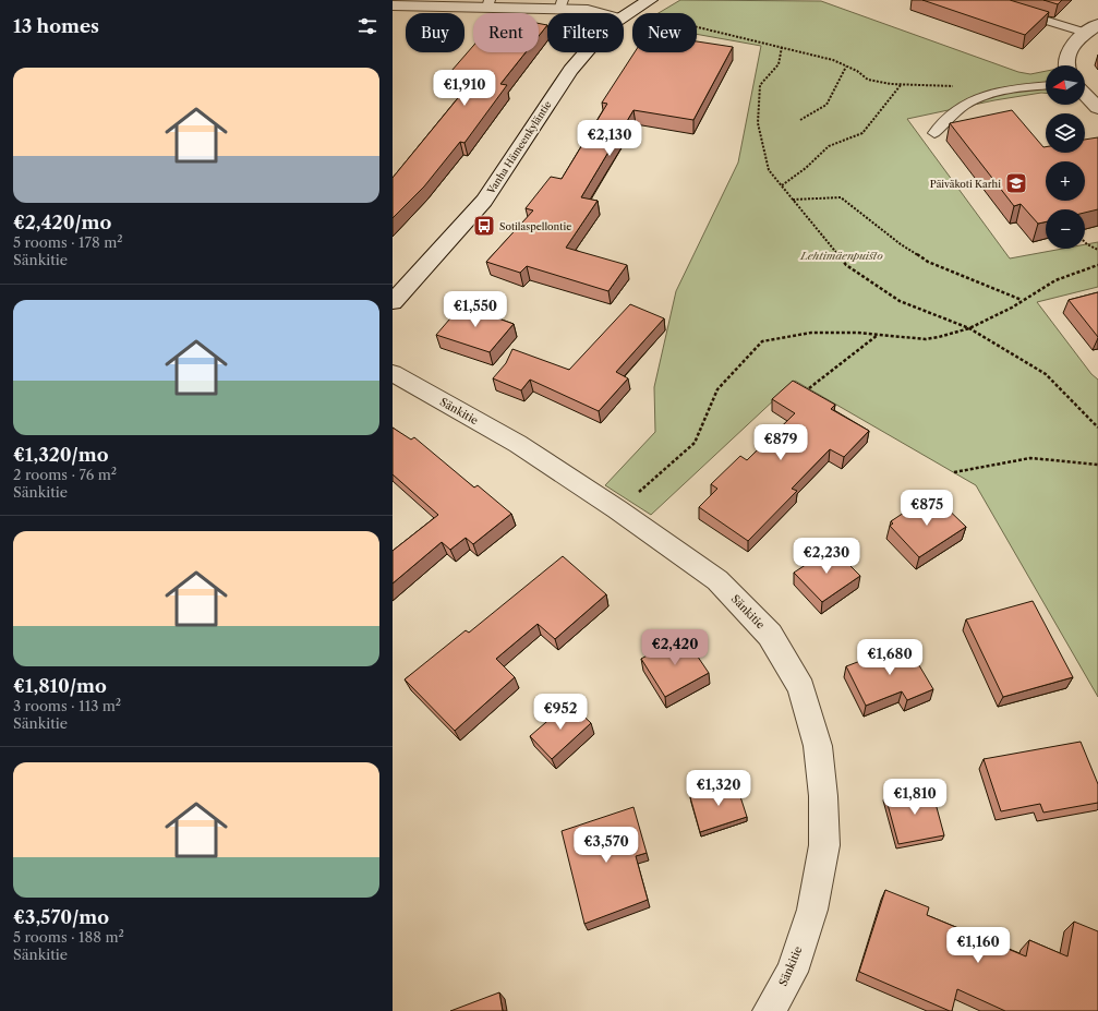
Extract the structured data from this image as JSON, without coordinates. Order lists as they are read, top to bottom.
{
  "streets": {
    "street": ["Vanha Hämeenkyläntie", "Sänkitie"]
  },
  "parks": ["Lehtimäenpuisto"],
  "places": {
    "school or university": ["Päiväkoti Karhi"],
    "bus stop": ["Sotilaspellontie"]
  },
  "north": "left",
  "page": {
    "heading": "13 homes",
    "chip": [
      "Buy",
      "Rent",
      "Filters",
      "New"
    ],
    "list": [
      {
        "name": "€2,420/mo",
        "note": "5 rooms · 178 m² · Sänkitie"
      },
      {
        "name": "€1,320/mo",
        "note": "2 rooms · 76 m² · Sänkitie"
      },
      {
        "name": "€1,810/mo",
        "note": "3 rooms · 113 m² · Sänkitie"
      },
      {
        "name": "€3,570/mo",
        "note": "5 rooms · 188 m² · Sänkitie"
      }
    ],
    "map_buttons": ["+", "−"],
    "price": [
      "€1,910",
      "€2,130",
      "€1,550",
      "€879",
      "€875",
      "€2,230",
      "€2,420",
      "€1,680",
      "€952",
      "€1,320",
      "€1,810",
      "€3,570",
      "€1,160"
    ]
  }
}
